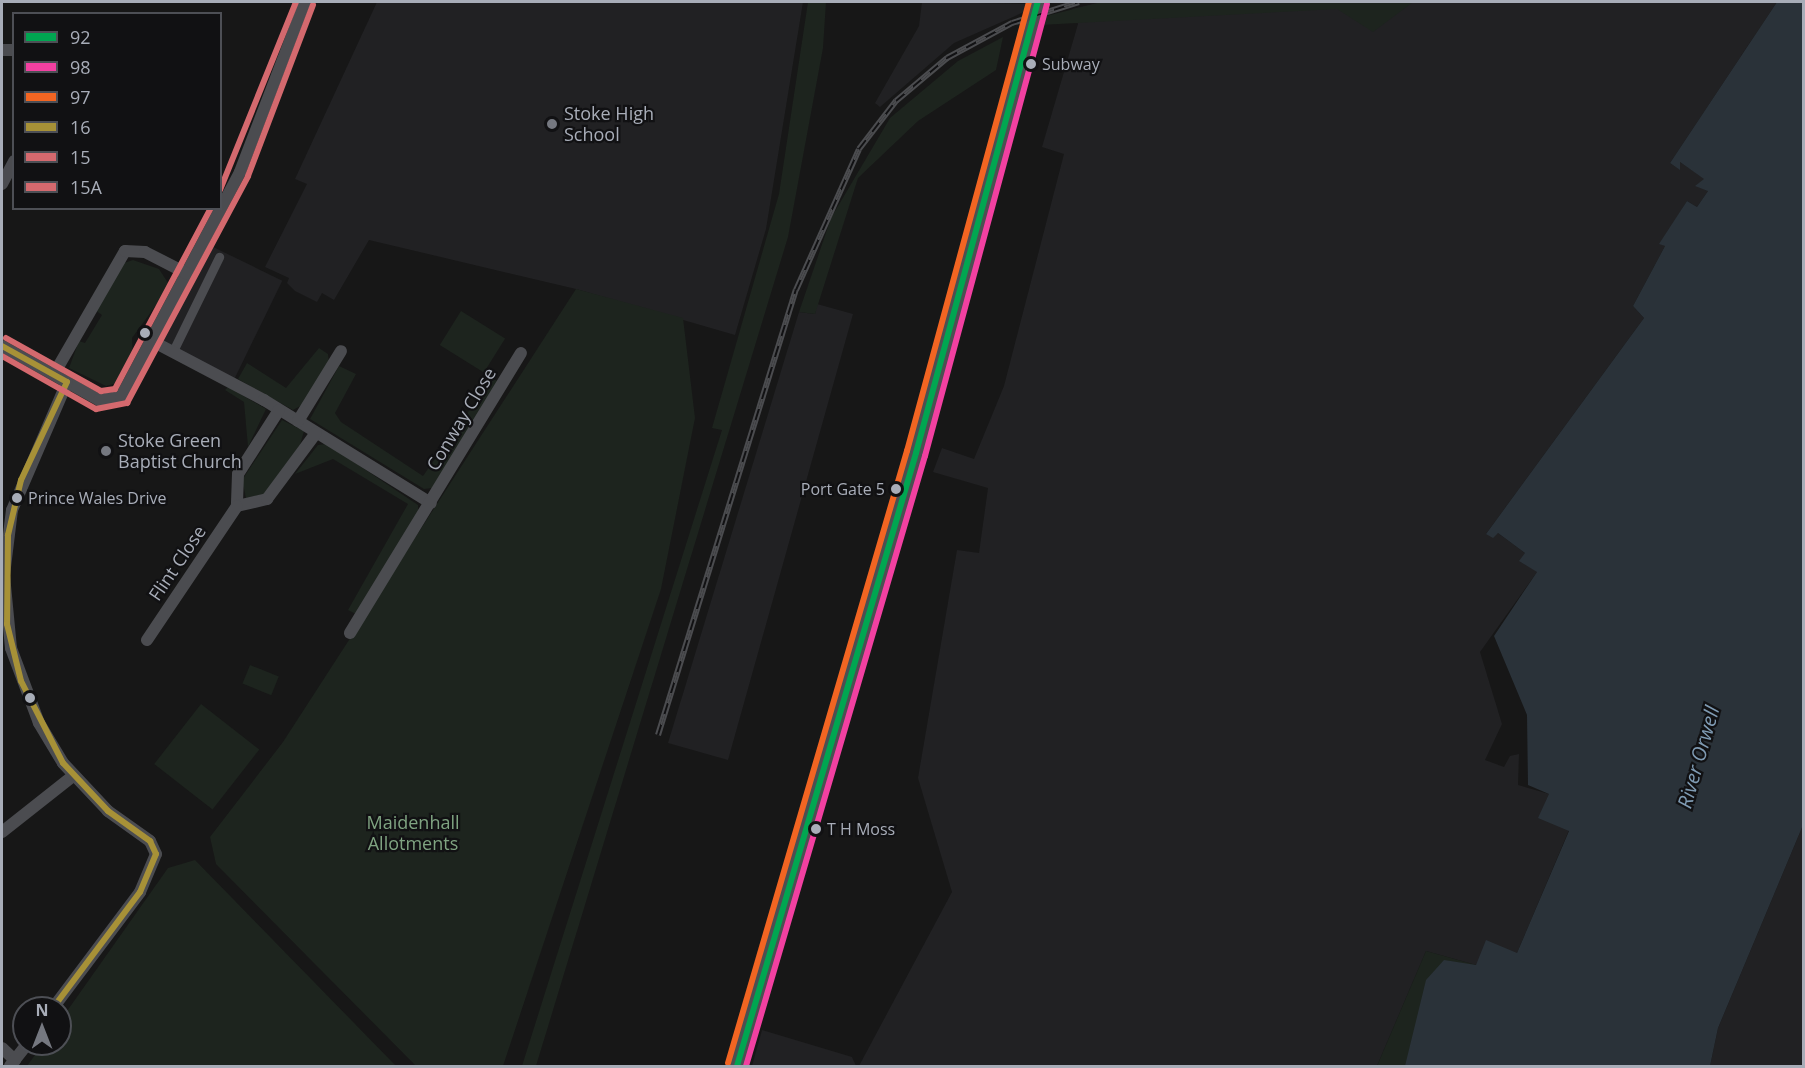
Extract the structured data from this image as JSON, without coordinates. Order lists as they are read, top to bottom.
{
  "streets": {
    "street": ["Conway Close", "Flint Close"]
  },
  "water": ["River Orwell"],
  "parks": ["Maidenhall Allotments"],
  "places": [
    "Subway",
    "Stoke High School",
    "Stoke Green Baptist Church",
    "Port Gate 5",
    "Prince Wales Drive",
    "T H Moss"
  ],
  "lines": [
    "transit line 92",
    "transit line 97",
    "transit line 15A",
    "transit line 98",
    "transit line 15",
    "transit line 16"
  ],
  "legend": [
    "92",
    "98",
    "97",
    "16",
    "15",
    "15A"
  ],
  "north": "top"
}
